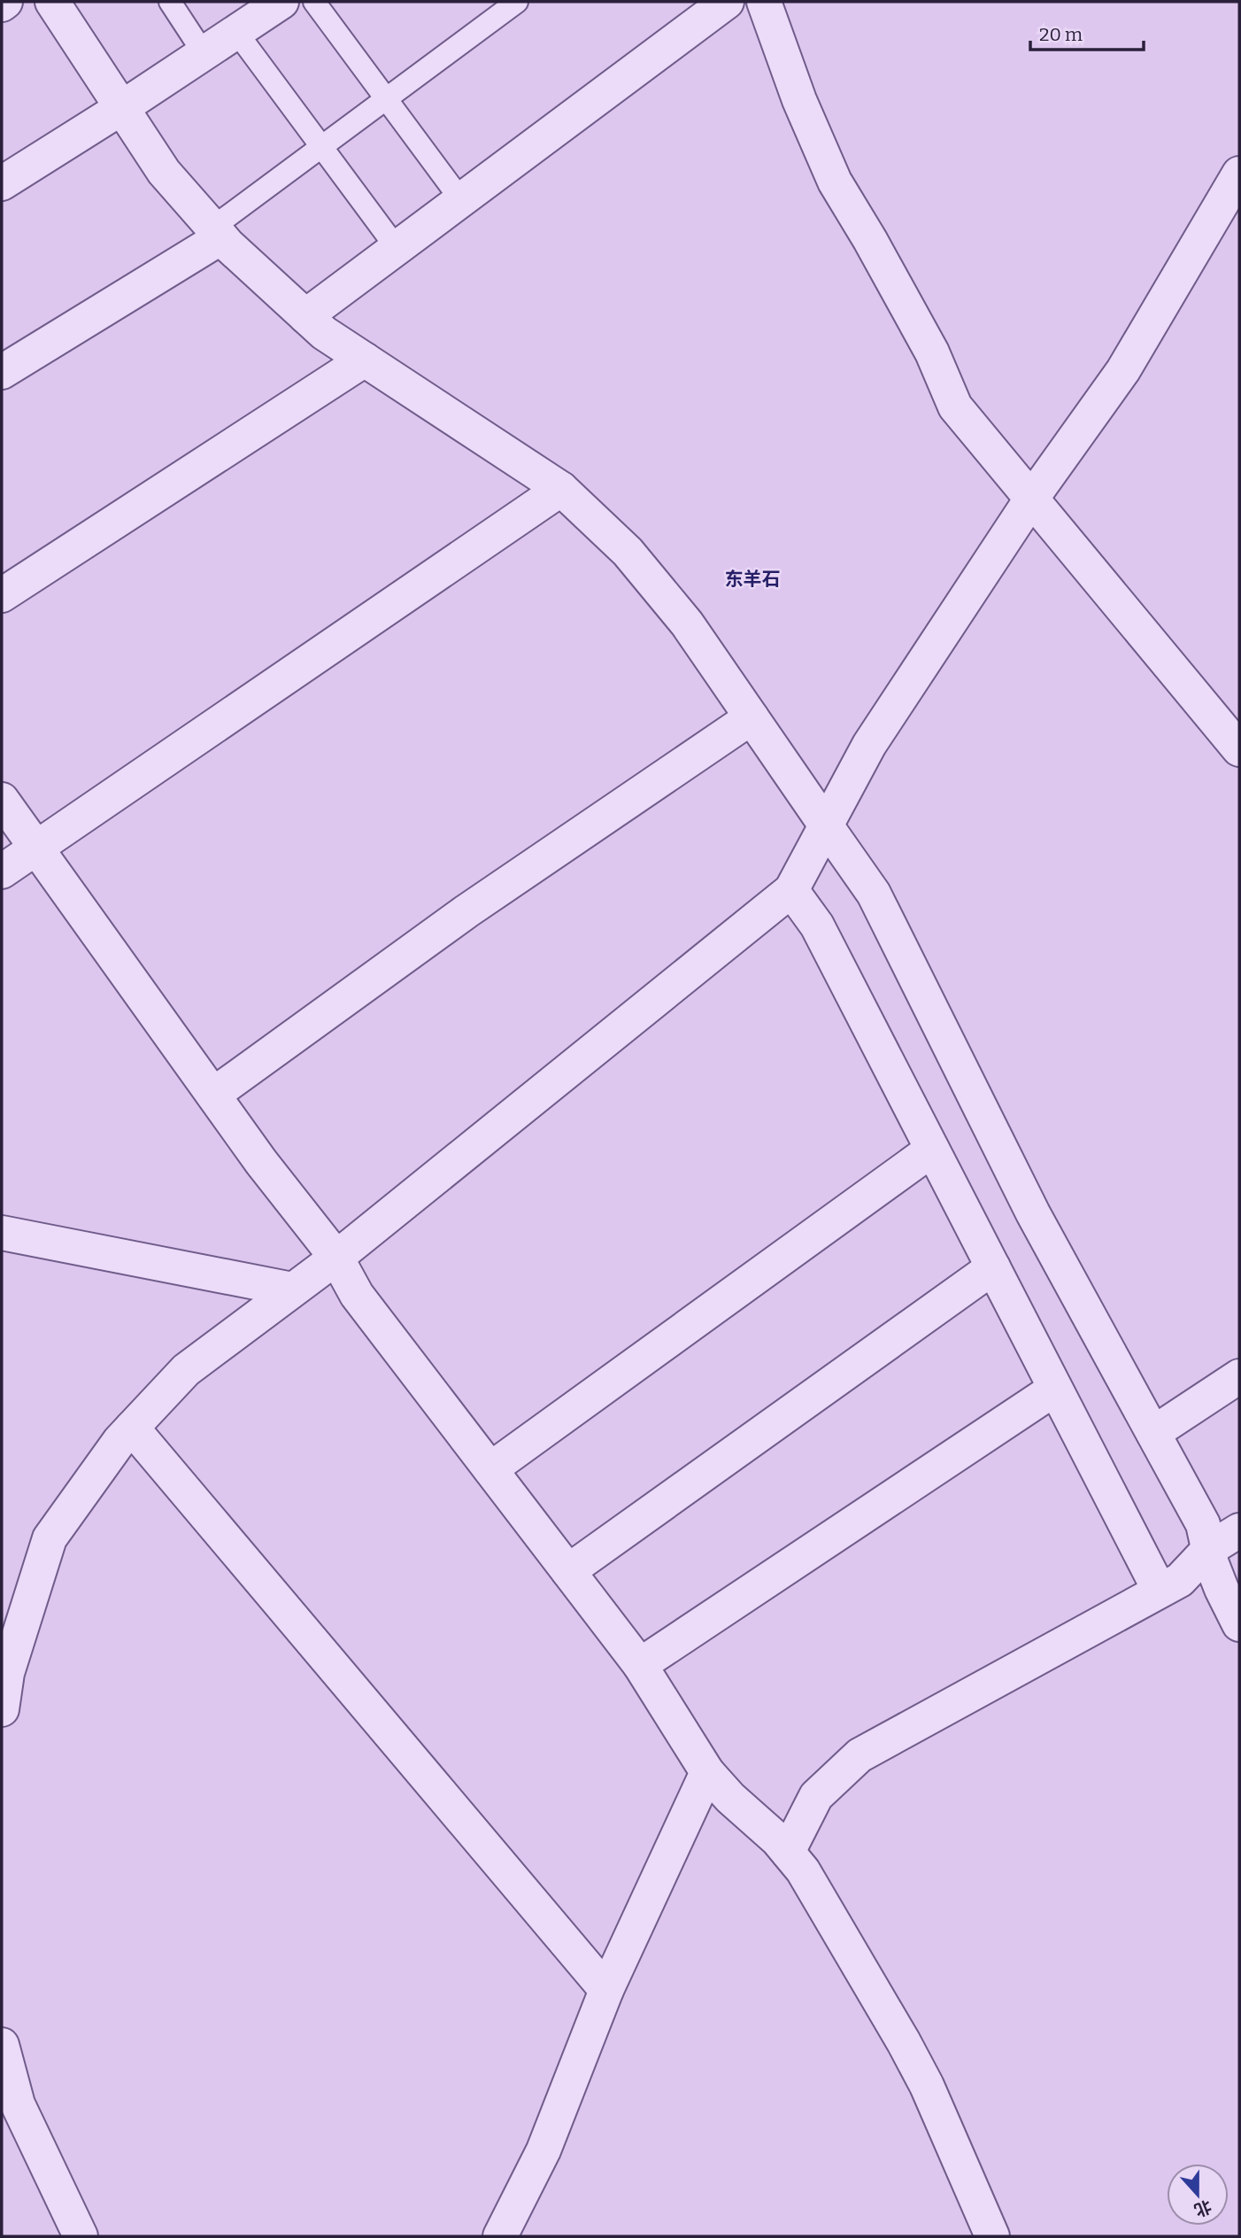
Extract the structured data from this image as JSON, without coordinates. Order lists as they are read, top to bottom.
{
  "districts": ["东羊石"],
  "scale_bar": "20 m",
  "north": "bottom"
}
